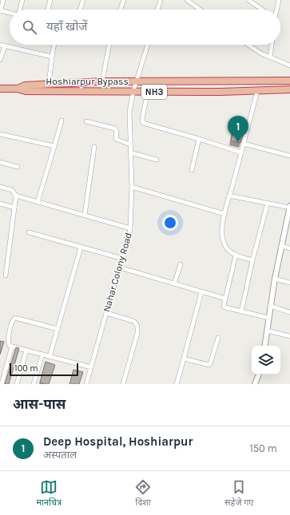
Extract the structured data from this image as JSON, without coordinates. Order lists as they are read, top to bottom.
{
  "streets": {
    "highway": ["Hoshiarpur Bypass", "NH3"],
    "street": ["Nahar Colony Road"]
  },
  "crossings": [
    ["Hoshiarpur Bypass", "NH3"],
    ["Hoshiarpur Bypass", "Nahar Colony Road"],
    ["NH3", "Nahar Colony Road"]
  ],
  "scale_bar": "100 m",
  "page": {
    "search": "यहाँ खोजें",
    "pins": "1",
    "scale": "100 m",
    "heading": "आस-पास",
    "list": [
      {
        "mark": "1",
        "name": "Deep Hospital, Hoshiarpur",
        "note": "अस्पताल",
        "value": "150 m"
      }
    ],
    "nav": ["मानचित्र", "दिशा", "सहेजे गए"]
  }
}
